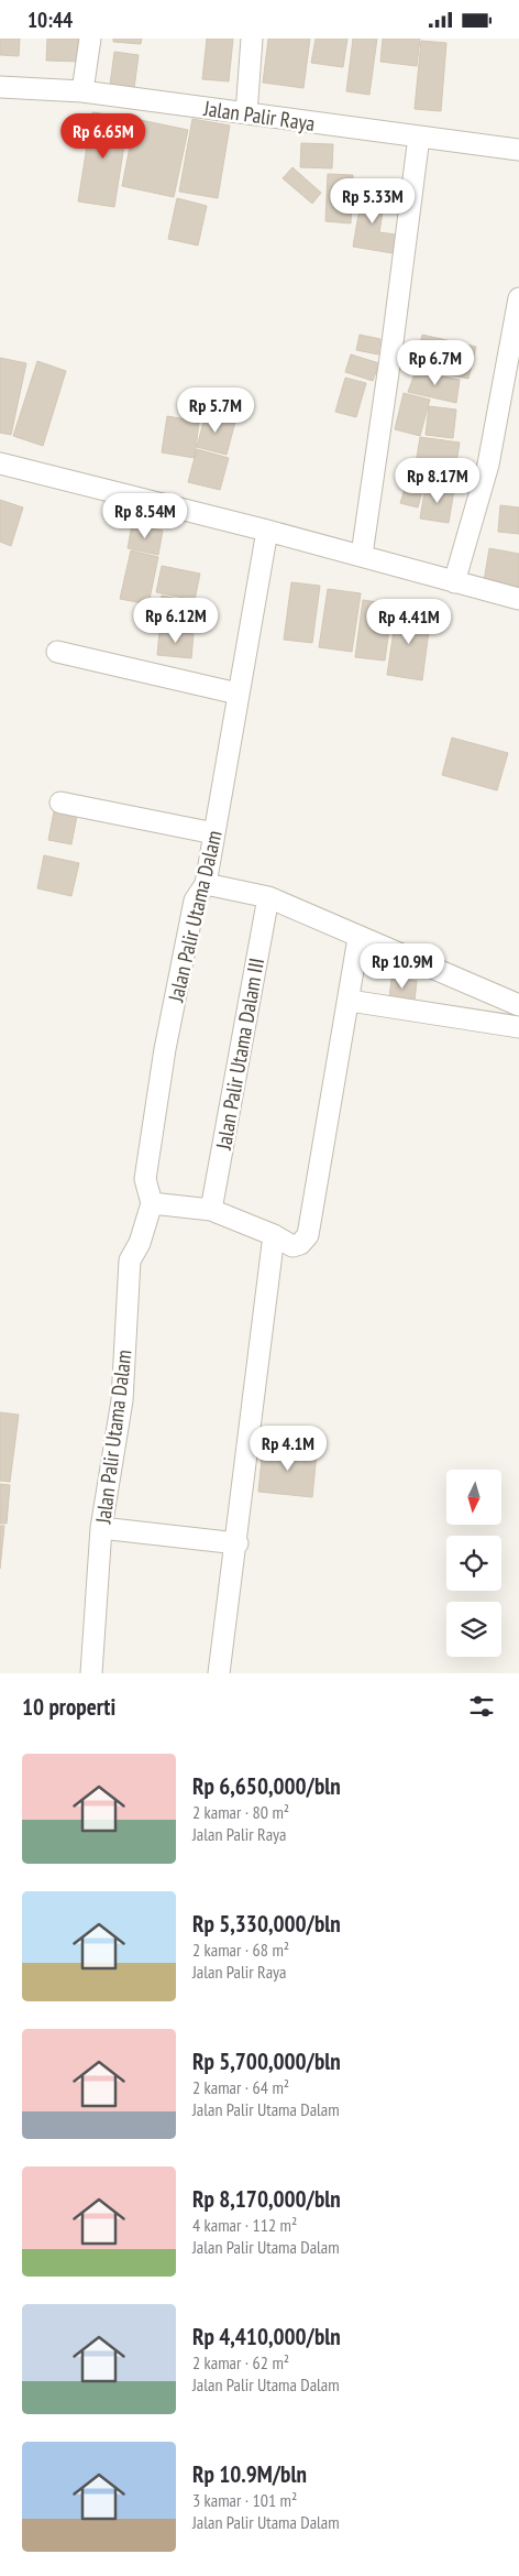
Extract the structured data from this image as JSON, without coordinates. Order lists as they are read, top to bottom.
{
  "streets": {
    "street": ["Jalan Palir Raya", "Jalan Palir Utama Dalam", "Jalan Palir Utama Dalam III"]
  },
  "north": "bottom",
  "page": {
    "status": "10:44",
    "price": [
      "Rp 6.65M",
      "Rp 5.33M",
      "Rp 6.7M",
      "Rp 5.7M",
      "Rp 8.17M",
      "Rp 8.54M",
      "Rp 6.12M",
      "Rp 4.41M",
      "Rp 10.9M",
      "Rp 4.1M"
    ],
    "heading": "10 properti",
    "list": [
      {
        "name": "Rp 6,650,000/bln",
        "note": "2 kamar · 80 m² · Jalan Palir Raya"
      },
      {
        "name": "Rp 5,330,000/bln",
        "note": "2 kamar · 68 m² · Jalan Palir Raya"
      },
      {
        "name": "Rp 5,700,000/bln",
        "note": "2 kamar · 64 m² · Jalan Palir Utama Dalam"
      },
      {
        "name": "Rp 8,170,000/bln",
        "note": "4 kamar · 112 m² · Jalan Palir Utama Dalam"
      },
      {
        "name": "Rp 4,410,000/bln",
        "note": "2 kamar · 62 m² · Jalan Palir Utama Dalam"
      },
      {
        "name": "Rp 10.9M/bln",
        "note": "3 kamar · 101 m² · Jalan Palir Utama Dalam"
      }
    ]
  }
}
